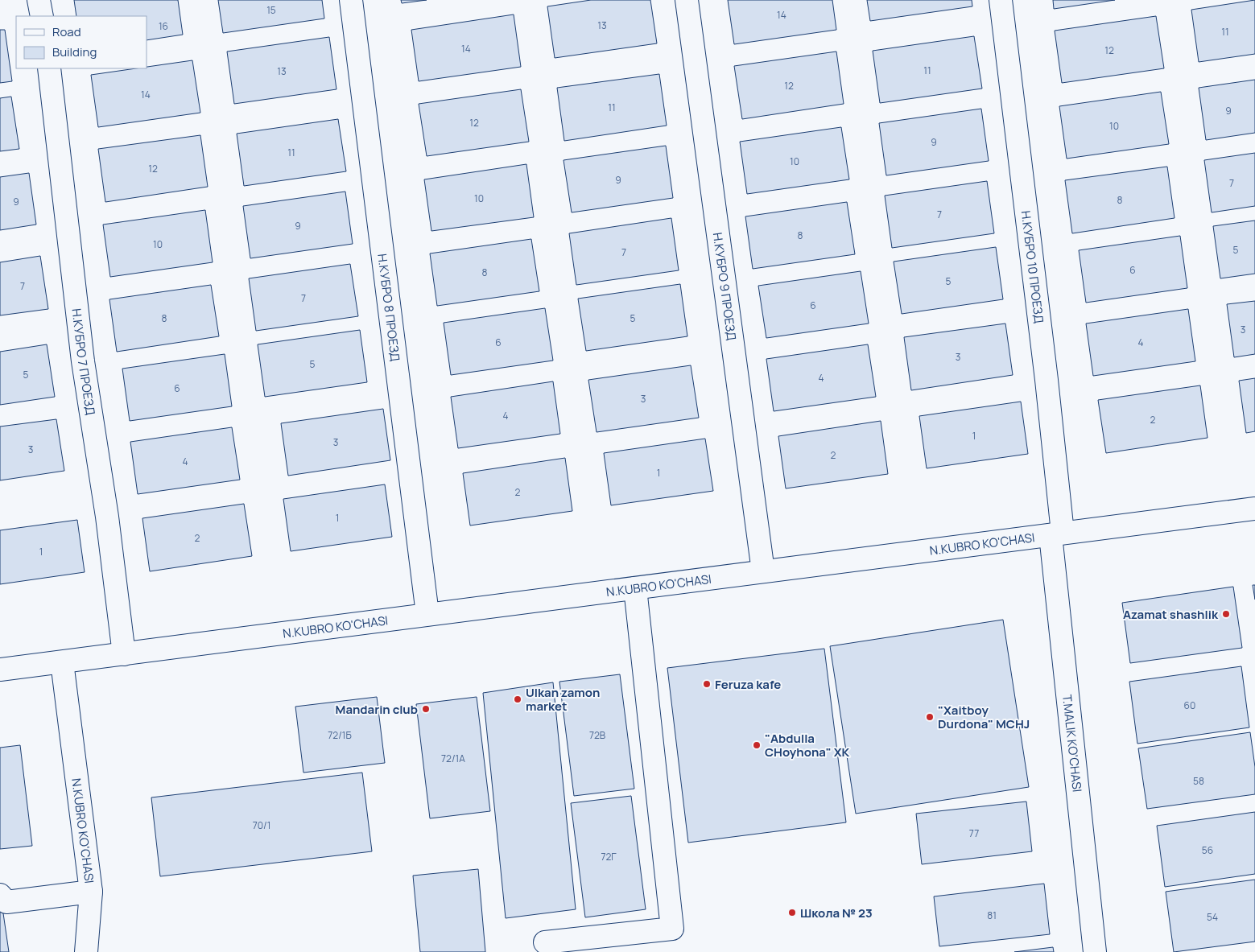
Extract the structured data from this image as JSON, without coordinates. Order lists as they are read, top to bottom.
{
  "streets": {
    "street": [
      "Н.КУБРО 10 ПРОЕЗД",
      "Н.КУБРО 9 ПРОЕЗД",
      "Н.КУБРО 8 ПРОЕЗД",
      "Н.КУБРО 7 ПРОЕЗД",
      "N.KUBRO KO'CHASI",
      "T.MALIK KO'CHASI"
    ]
  },
  "crossings": [
    ["Н.КУБРО 10 ПРОЕЗД", "N.KUBRO KO'CHASI"],
    ["Н.КУБРО 10 ПРОЕЗД", "T.MALIK KO'CHASI"],
    ["Н.КУБРО 9 ПРОЕЗД", "N.KUBRO KO'CHASI"],
    ["Н.КУБРО 8 ПРОЕЗД", "N.KUBRO KO'CHASI"],
    ["Н.КУБРО 7 ПРОЕЗД", "N.KUBRO KO'CHASI"],
    ["N.KUBRO KO'CHASI", "T.MALIK KO'CHASI"]
  ],
  "places": [
    "Azamat shashlik",
    "Feruza kafe",
    "Ulkan zamon market",
    "Mandarin club",
    "\"Xaitboy Durdona\" MCHJ",
    "\"Abdulla CHoyhona\" XK",
    "Школа № 23"
  ],
  "house_numbers": [
    "15",
    "14",
    "13",
    "16",
    "11",
    "14",
    "12",
    "11",
    "13",
    "12",
    "14",
    "11",
    "9",
    "12",
    "10",
    "9",
    "11",
    "10",
    "12",
    "9",
    "7",
    "10",
    "8",
    "9",
    "7",
    "9",
    "8",
    "10",
    "5",
    "7",
    "6",
    "8",
    "5",
    "7",
    "7",
    "6",
    "8",
    "5",
    "3",
    "6",
    "4",
    "3",
    "5",
    "5",
    "4",
    "6",
    "3",
    "4",
    "2",
    "1",
    "3",
    "3",
    "2",
    "4",
    "1",
    "2",
    "1",
    "2",
    "1",
    "60",
    "72/1Б",
    "72В",
    "72/1А",
    "58",
    "70/1",
    "77",
    "56",
    "72Г",
    "81",
    "54"
  ],
  "legend": ["Road", "Building"]
}
